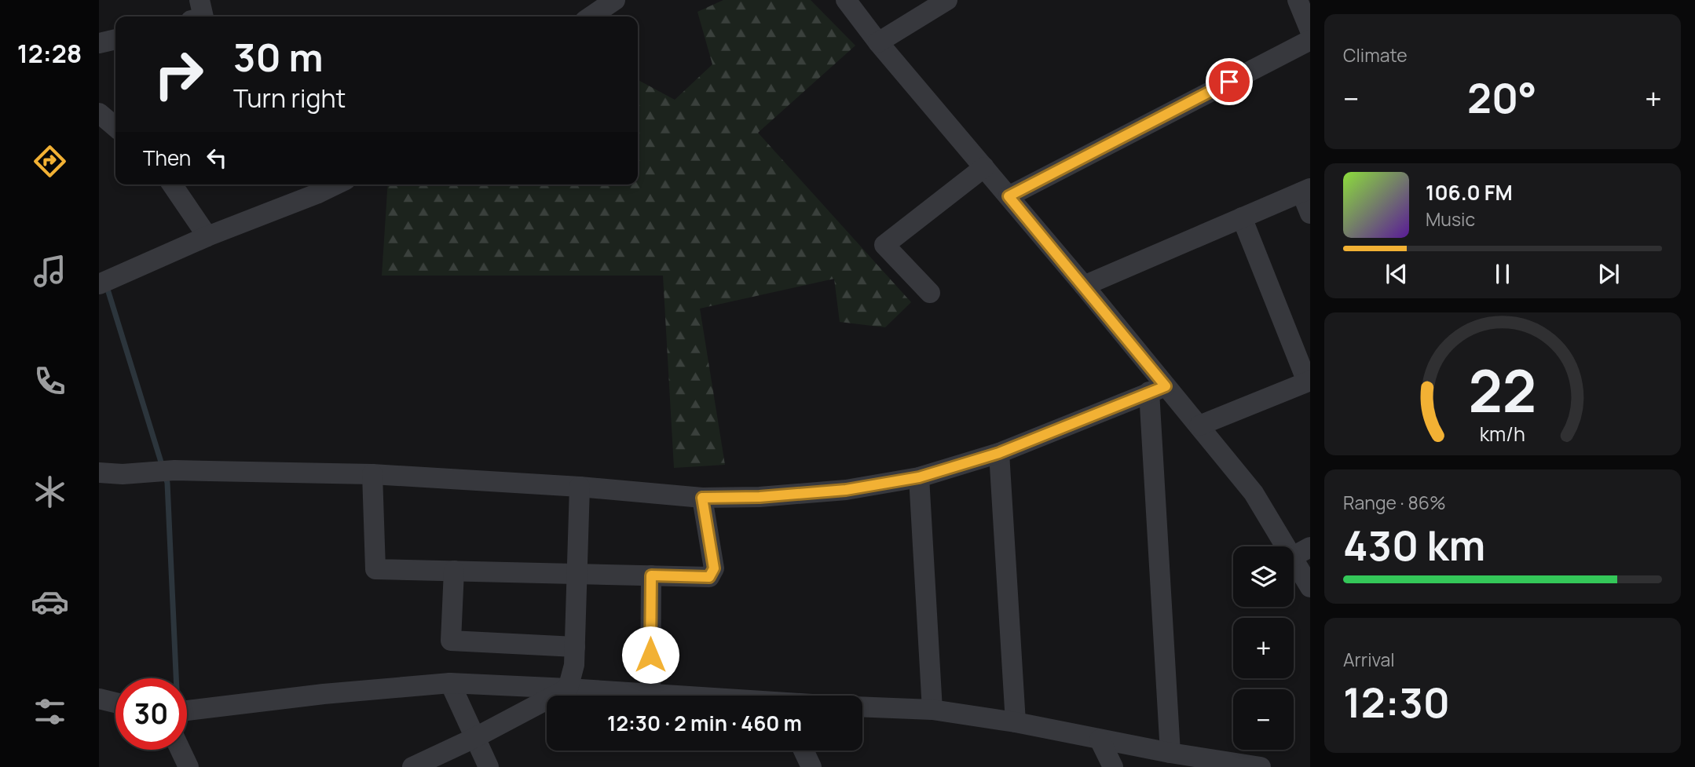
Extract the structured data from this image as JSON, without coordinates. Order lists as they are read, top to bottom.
{
  "page": {
    "tabs": "12:28",
    "tile": [
      "Climate",
      ["Range · 86%", "430 km"],
      ["Arrival", "12:30"]
    ],
    "turn": ["30 m", "Turn right"],
    "heat": ["−", "20°", "+"],
    "then": "Then",
    "song": ["106.0 FM", "Music"],
    "map_buttons": ["+", "−"],
    "limit": "30",
    "trip": "12:30 · 2 min · 460 m",
    "gauge": ["22", "km/h"]
  }
}
